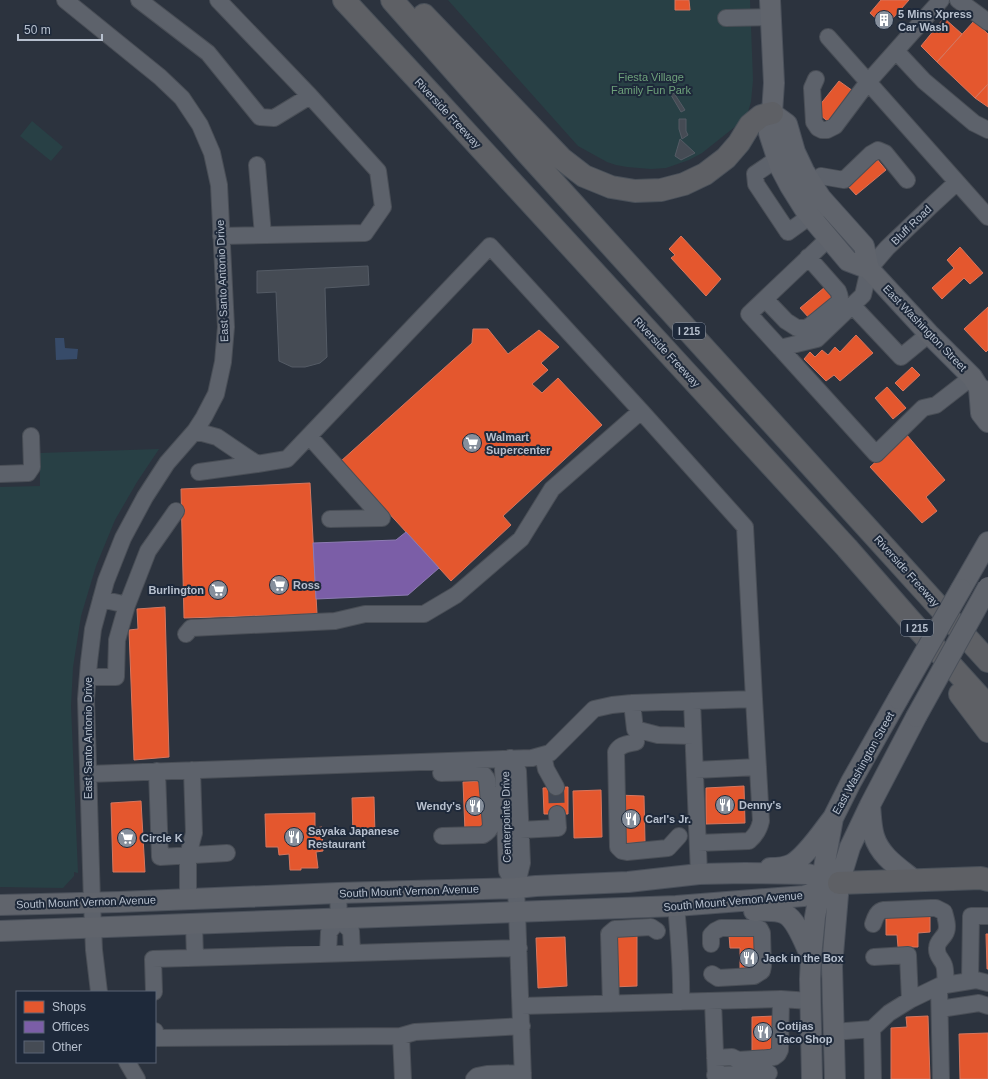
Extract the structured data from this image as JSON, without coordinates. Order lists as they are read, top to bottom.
{
  "streets": {
    "highway": ["Riverside Freeway", "I 215"],
    "main road": ["East Washington Street", "South Mount Vernon Avenue"],
    "street": ["Bluff Road", "East Santo Antonio Drive", "Centerpointe Drive"]
  },
  "crossings": [
    ["Bluff Road", "East Washington Street"],
    ["East Santo Antonio Drive", "South Mount Vernon Avenue"],
    ["East Washington Street", "South Mount Vernon Avenue"],
    ["Centerpointe Drive", "South Mount Vernon Avenue"]
  ],
  "parks": ["Fiesta Village Family Fun Park"],
  "places": {
    "building": ["5 Mins Xpress Car Wash"],
    "supermarket": [
      "Walmart Supercenter",
      "Ross",
      "Burlington",
      "Circle K"
    ],
    "restaurant": [
      "Denny's",
      "Wendy's",
      "Carl's Jr.",
      "Sayaka Japanese Restaurant",
      "Jack in the Box",
      "Cotijas Taco Shop"
    ]
  },
  "legend": ["Shops", "Offices", "Other"],
  "scale_bar": "50 m"
}
